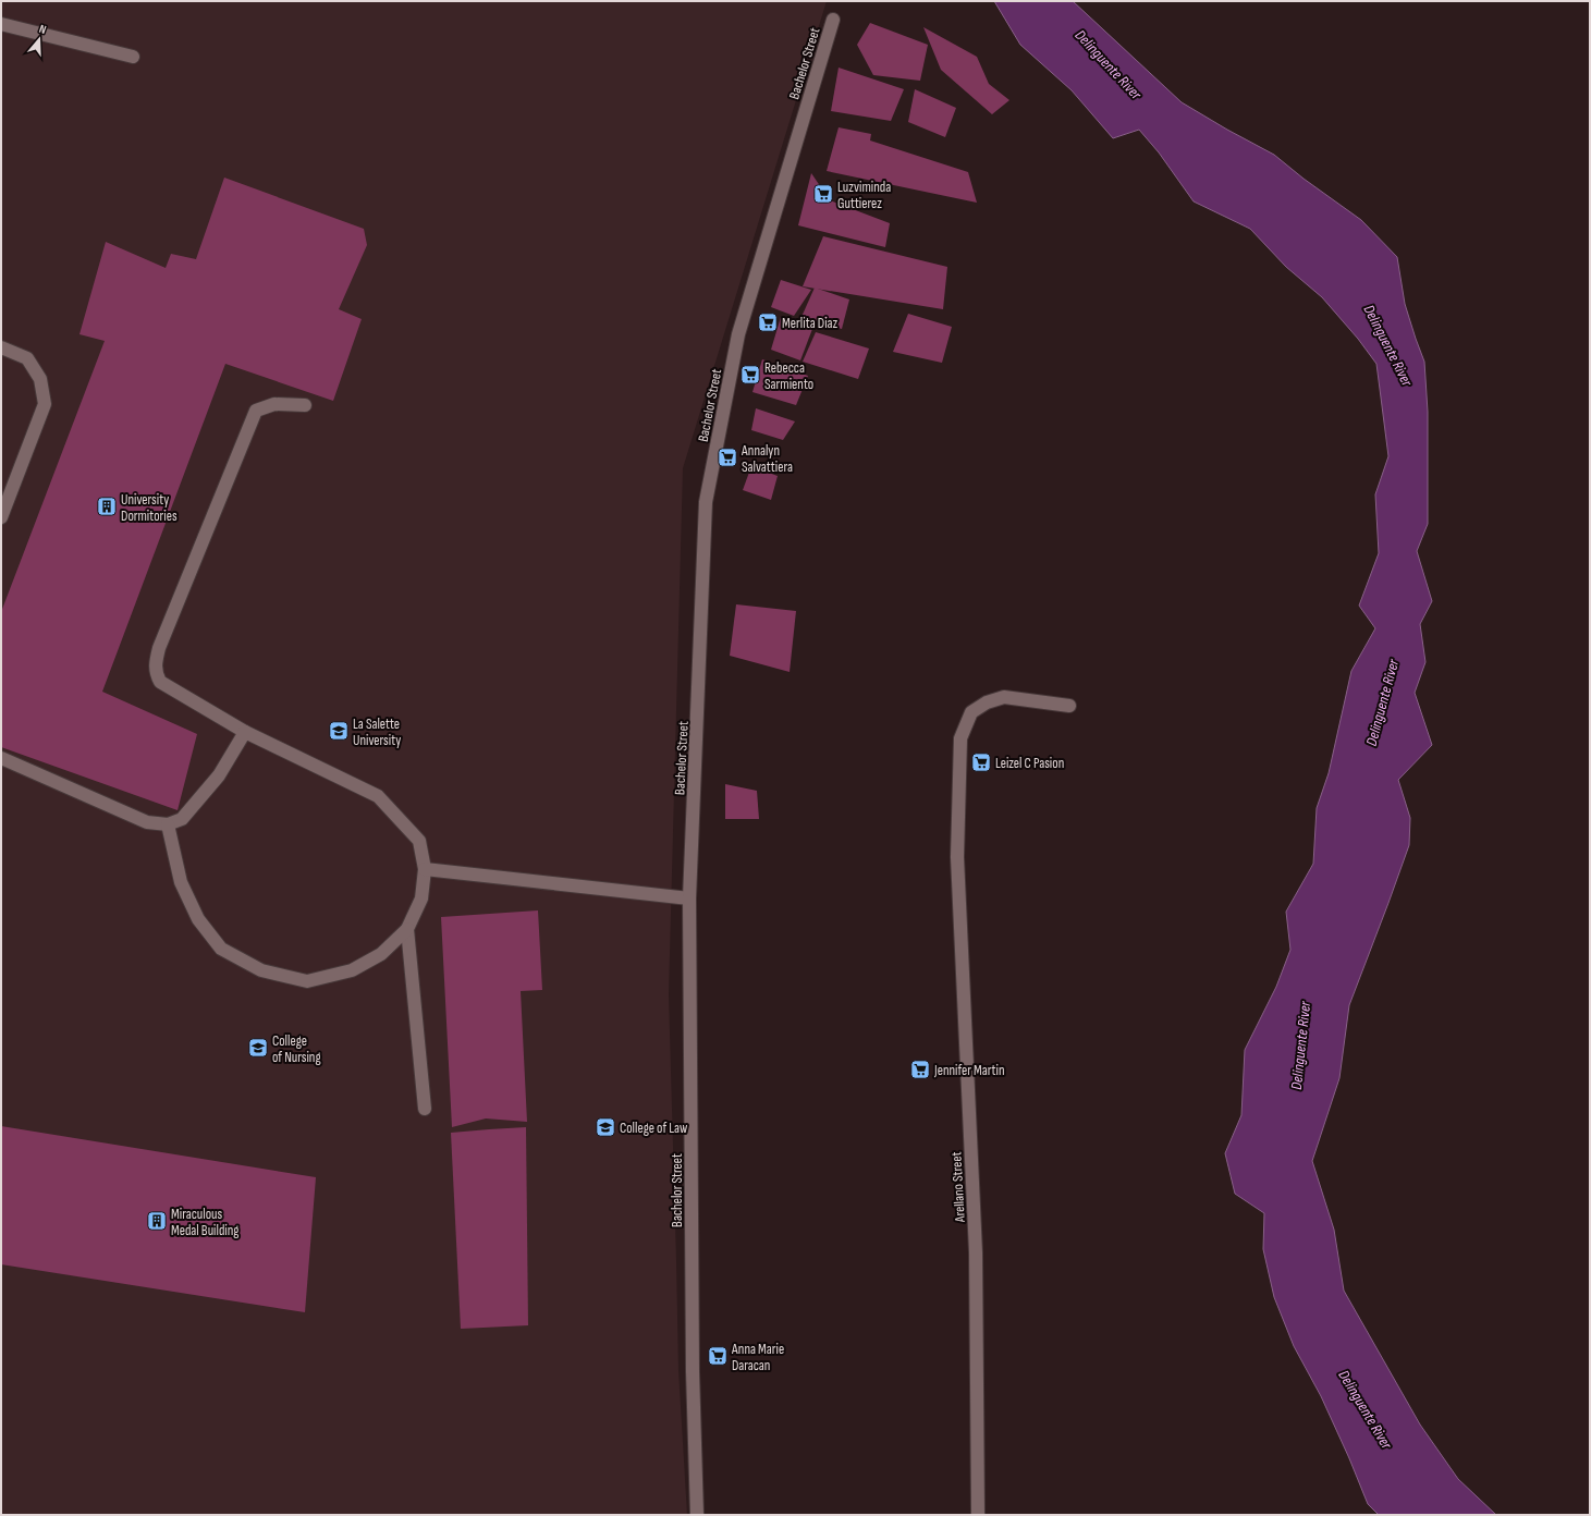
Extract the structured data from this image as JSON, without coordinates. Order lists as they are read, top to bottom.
{
  "streets": {
    "street": ["Bachelor Street", "Arellano Street"]
  },
  "water": ["Delinguente River"],
  "places": {
    "supermarket": [
      "Luzviminda Guttierez",
      "Merlita Diaz",
      "Rebecca Sarmiento",
      "Annalyn Salvattiera",
      "Leizel C Pasion",
      "Jennifer Martin",
      "Anna Marie Daracan"
    ],
    "building": ["University Dormitories", "Miraculous Medal Building"],
    "school or university": ["La Salette University", "College of Nursing", "College of Law"]
  },
  "north": "top"
}
